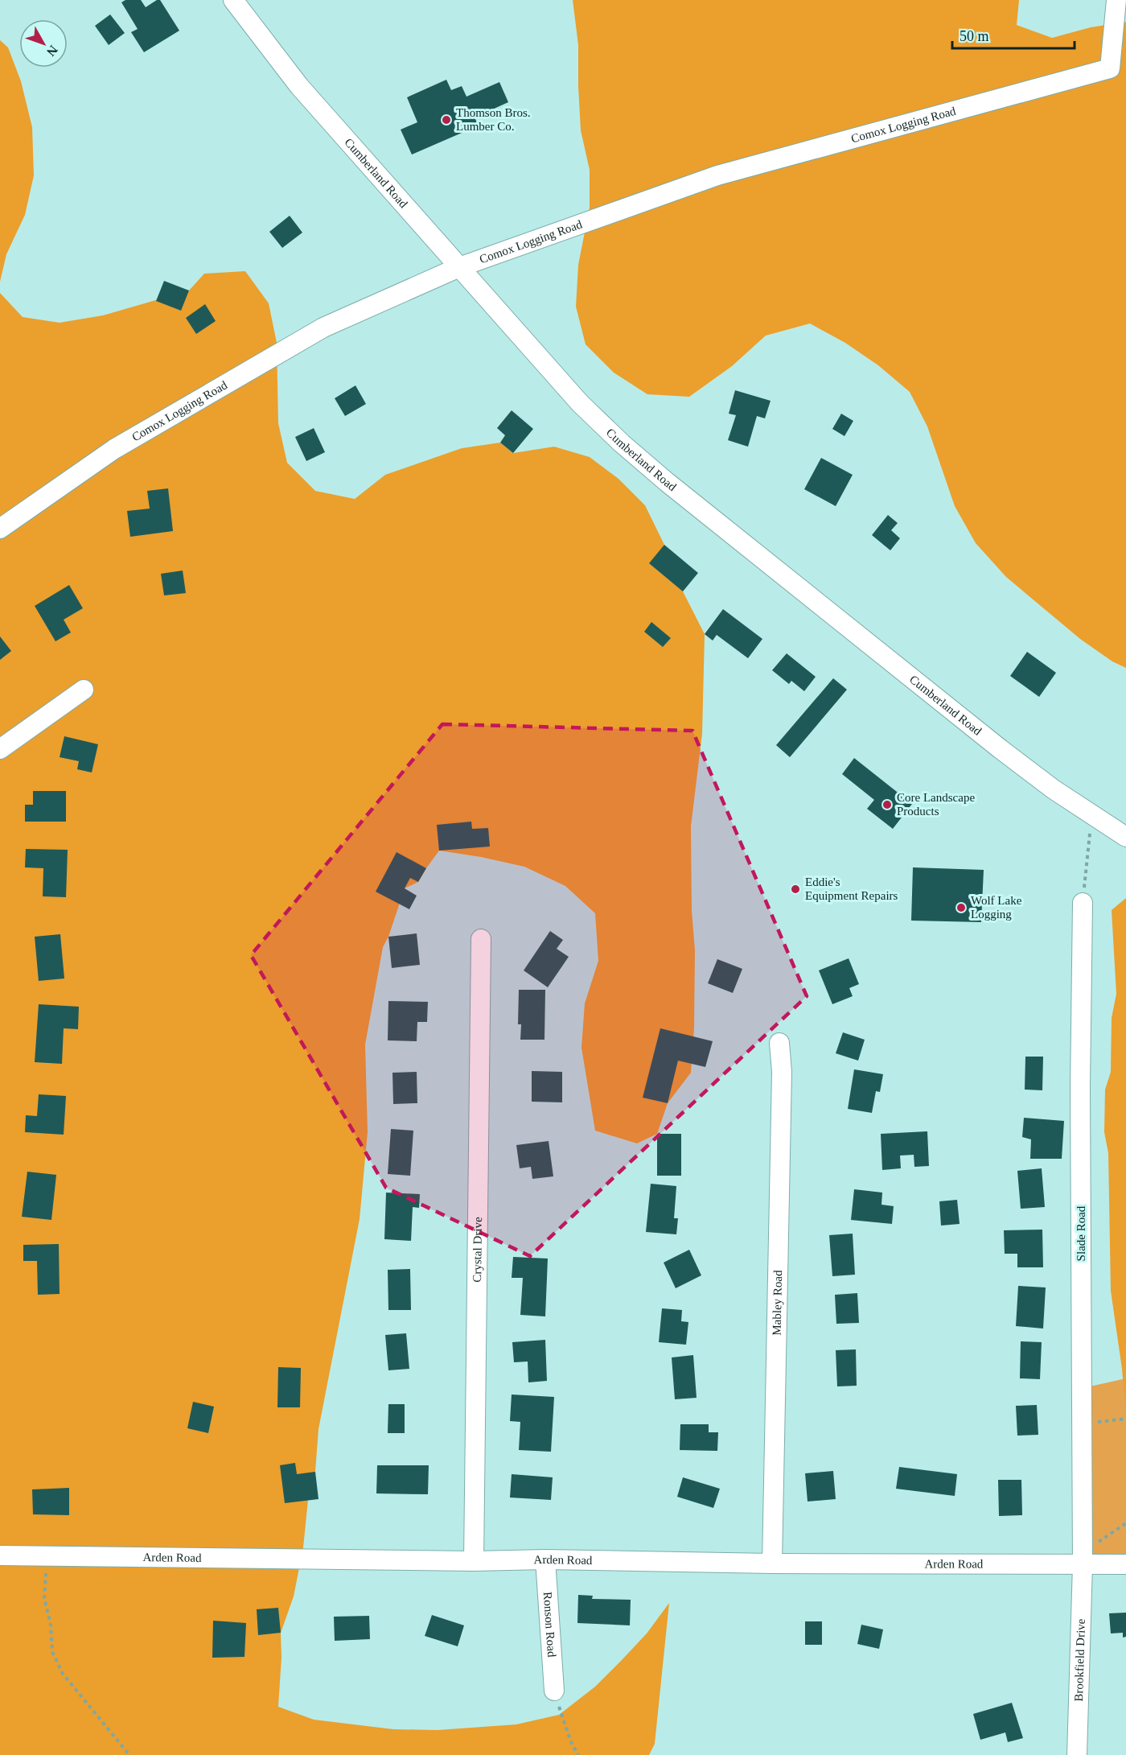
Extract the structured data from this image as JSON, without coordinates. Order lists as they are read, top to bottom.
{
  "streets": {
    "street": [
      "Comox Logging Road",
      "Cumberland Road",
      "Slade Road",
      "Crystal Drive",
      "Mabley Road",
      "Arden Road",
      "Ronson Road",
      "Brookfield Drive"
    ]
  },
  "crossings": [
    ["Comox Logging Road", "Cumberland Road"],
    ["Slade Road", "Arden Road"],
    ["Slade Road", "Brookfield Drive"],
    ["Crystal Drive", "Arden Road"],
    ["Mabley Road", "Arden Road"],
    ["Arden Road", "Ronson Road"],
    ["Arden Road", "Brookfield Drive"]
  ],
  "places": [
    "Thomson Bros. Lumber Co.",
    "Core Landscape Products",
    "Eddie's Equipment Repairs",
    "Wolf Lake Logging"
  ],
  "scale_bar": "50 m",
  "north": "bottom right"
}
